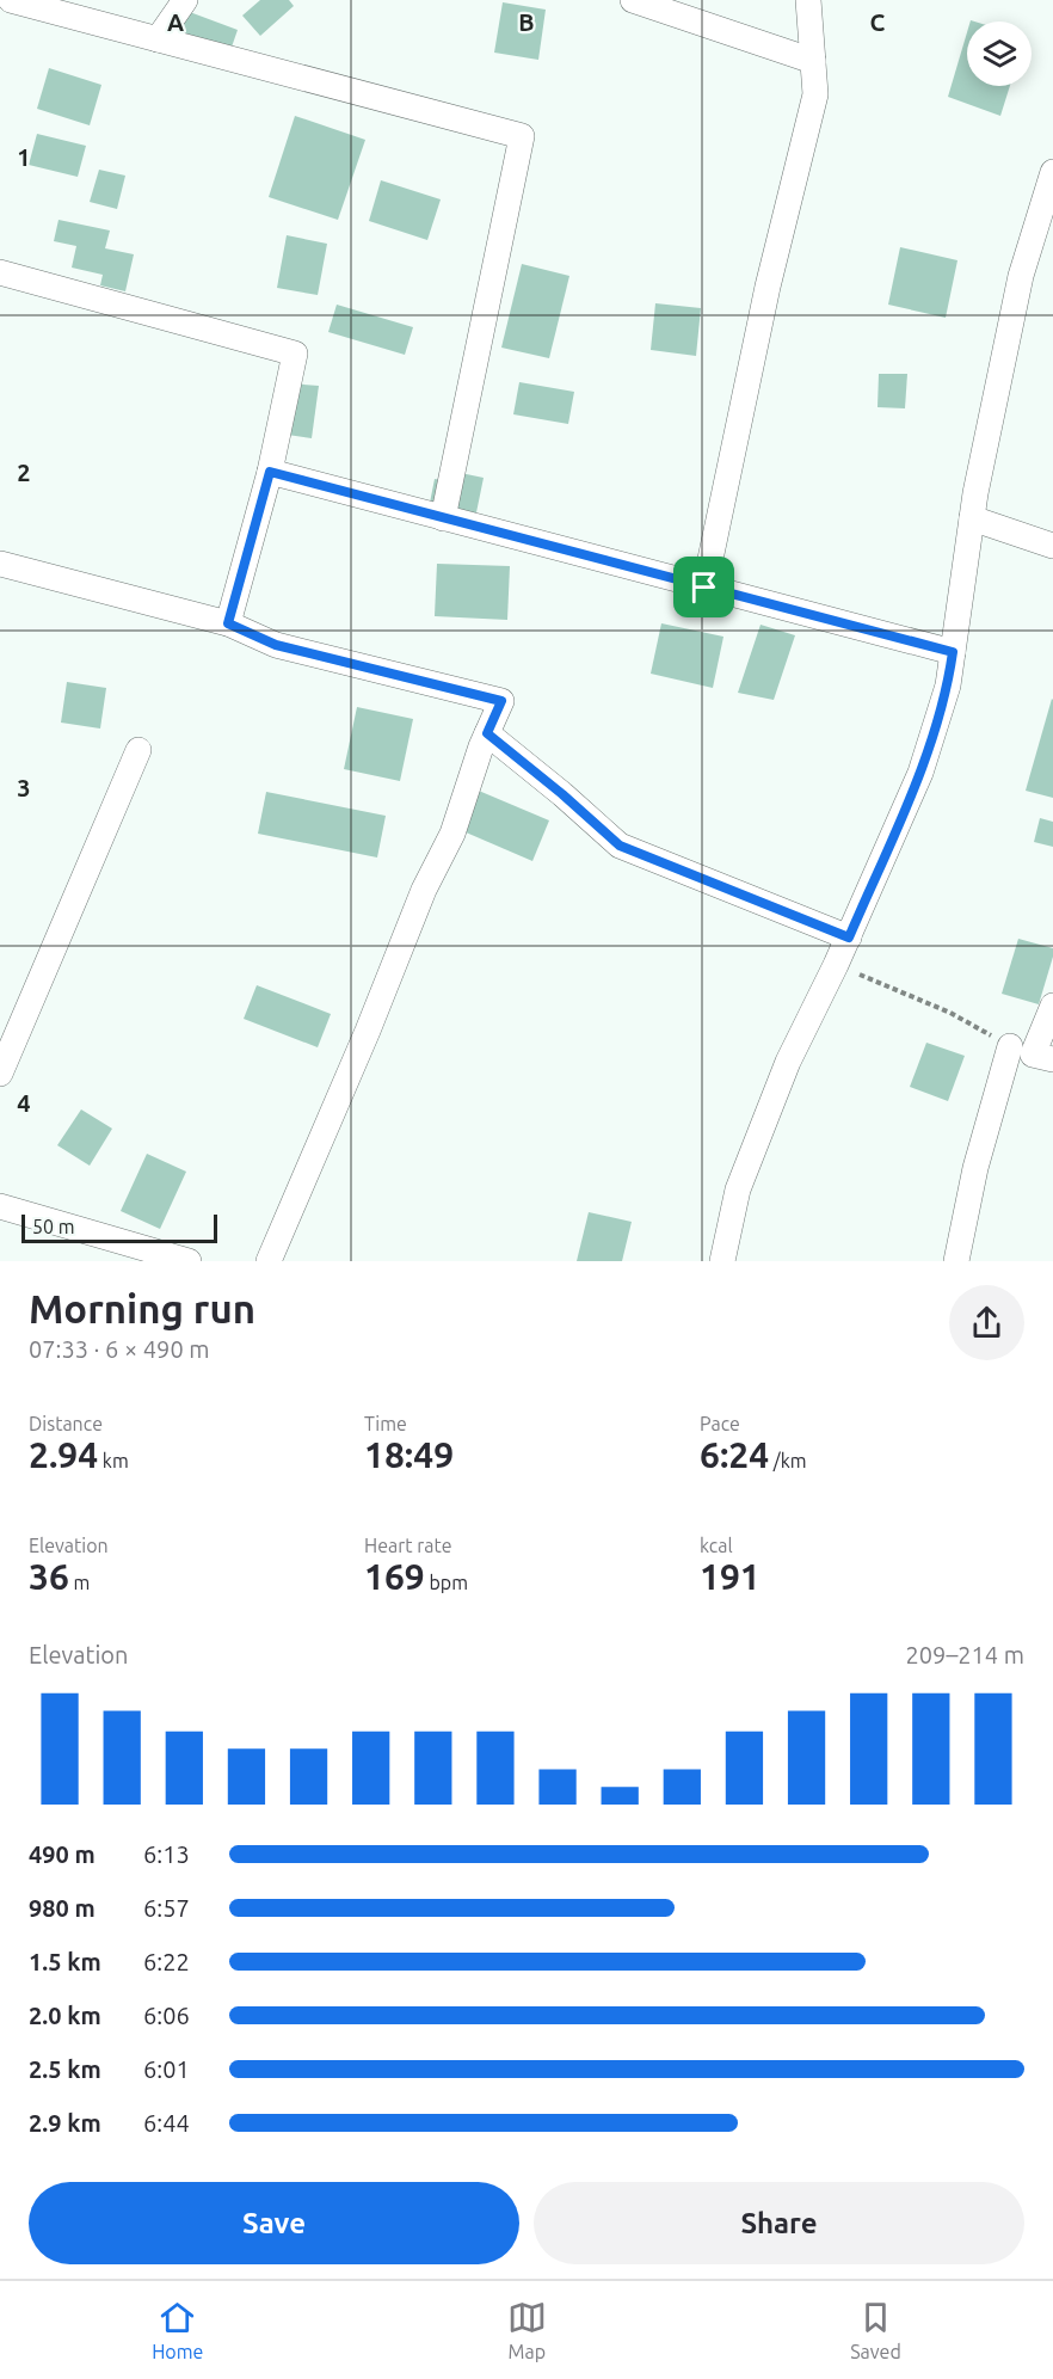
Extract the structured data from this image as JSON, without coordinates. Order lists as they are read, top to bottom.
{
  "scale_bar": "50 m",
  "page": {
    "scale": "50 m",
    "heading": ["Morning run", "07:33 · 6 × 490 m"],
    "stats": [
      ["Distance", "2.94 km"],
      ["Time", "18:49"],
      ["Pace", "6:24 /km"],
      ["Elevation", "36 m"],
      ["Heart rate", "169 bpm"],
      ["kcal", "191"]
    ],
    "chart": ["Elevation", "209–214 m"],
    "list": [
      {
        "name": "490 m",
        "note": "6:13"
      },
      {
        "name": "980 m",
        "note": "6:57"
      },
      {
        "name": "1.5 km",
        "note": "6:22"
      },
      {
        "name": "2.0 km",
        "note": "6:06"
      },
      {
        "name": "2.5 km",
        "note": "6:01"
      },
      {
        "name": "2.9 km",
        "note": "6:44"
      }
    ],
    "buttons": ["Save", "Share"],
    "tabs": ["Home", "Map", "Saved"]
  },
  "grid": {
    "columns": ["A", "B", "C"],
    "rows": [
      "1",
      "2",
      "3",
      "4"
    ]
  }
}
